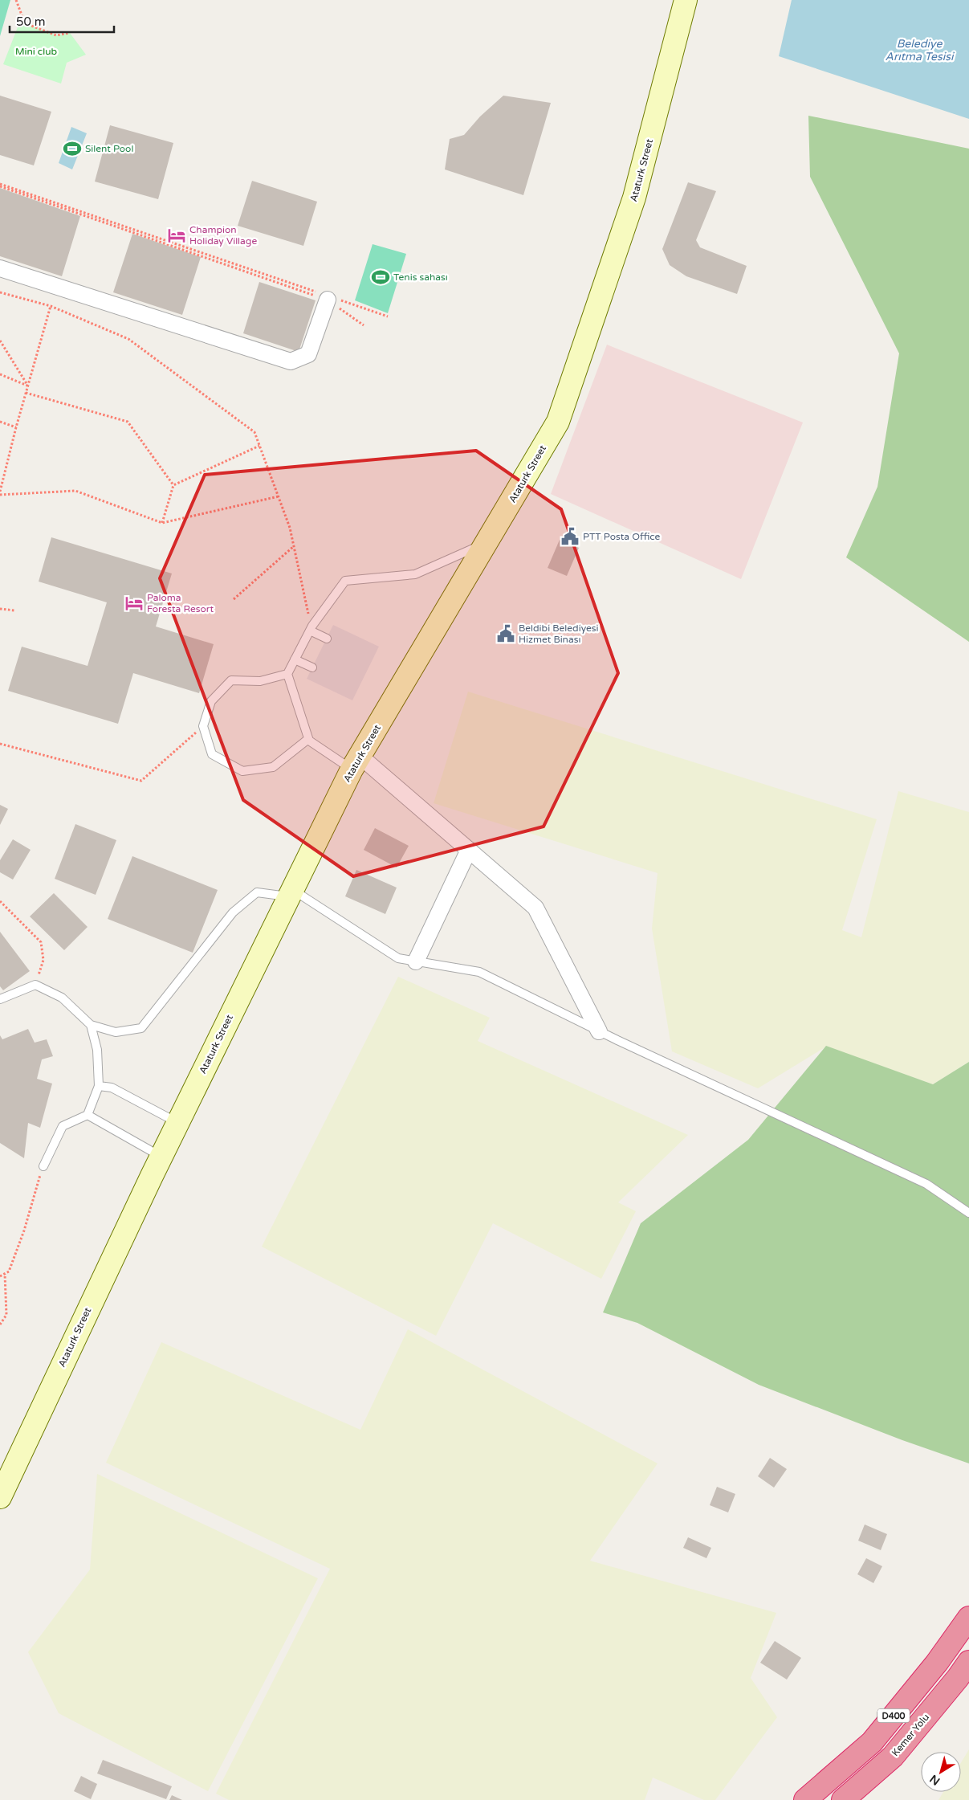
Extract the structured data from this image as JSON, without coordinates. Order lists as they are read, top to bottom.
{
  "streets": {
    "highway": ["D400", "Kemer Yolu"],
    "street": ["Ataturk Street"]
  },
  "water": ["Belediye Arıtma Tesisi"],
  "parks": ["Mini club"],
  "places": {
    "sports": ["Silent Pool", "Tenis sahası"],
    "hotel": ["Champion Holiday Village", "Paloma Foresta Resort"],
    "public building": ["PTT Posta Office", "Beldibi Belediyesi Hizmet Binası"]
  },
  "scale_bar": "50 m",
  "north": "bottom left"
}
